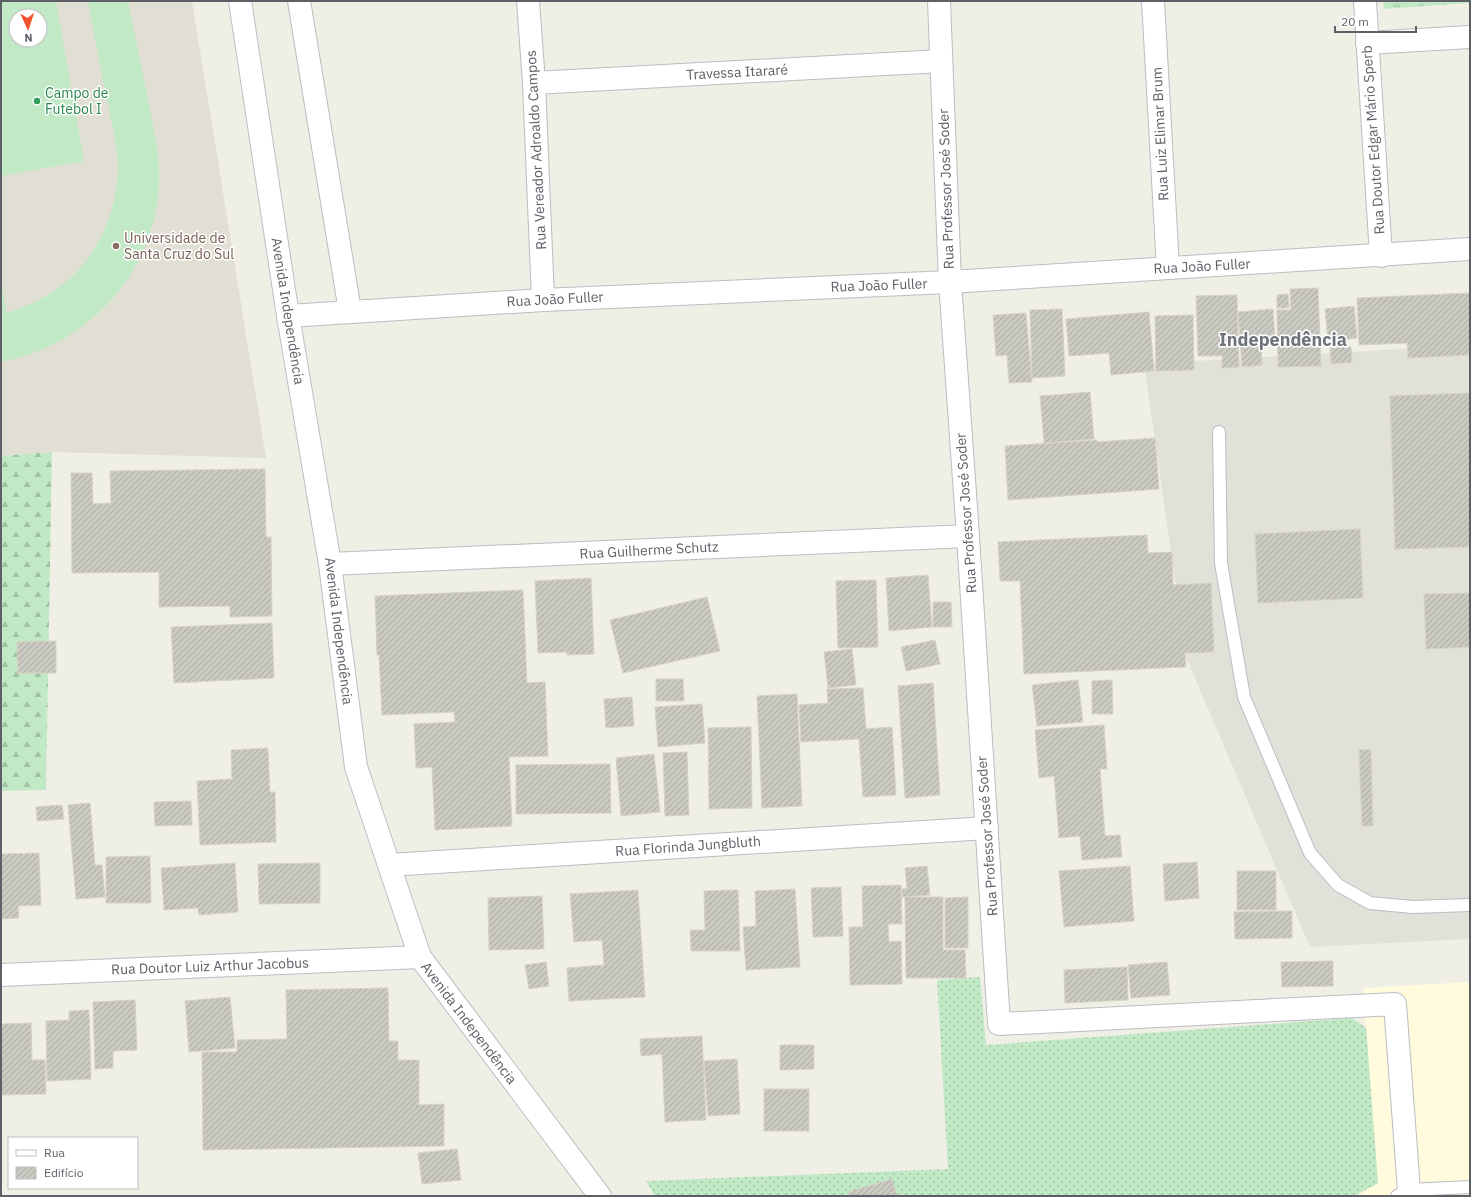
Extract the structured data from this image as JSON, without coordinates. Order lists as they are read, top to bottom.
{
  "streets": {
    "street": [
      "Travessa Itararé",
      "Rua Luiz Elimar Brum",
      "Rua Doutor Edgar Mário Sperb",
      "Rua Vereador Adroaldo Campos",
      "Rua Professor José Soder",
      "Rua João Fuller",
      "Avenida Independência",
      "Rua Guilherme Schutz",
      "Rua Florinda Jungbluth",
      "Rua Doutor Luiz Arthur Jacobus"
    ]
  },
  "crossings": [
    ["Travessa Itararé", "Rua Vereador Adroaldo Campos"],
    ["Travessa Itararé", "Rua Professor José Soder"],
    ["Rua Luiz Elimar Brum", "Rua João Fuller"],
    ["Rua Doutor Edgar Mário Sperb", "Rua João Fuller"],
    ["Rua Vereador Adroaldo Campos", "Rua João Fuller"],
    ["Rua Professor José Soder", "Rua João Fuller"],
    ["Rua Professor José Soder", "Rua Guilherme Schutz"],
    ["Rua Professor José Soder", "Rua Florinda Jungbluth"],
    ["Rua João Fuller", "Avenida Independência"],
    ["Avenida Independência", "Rua Guilherme Schutz"],
    ["Avenida Independência", "Rua Florinda Jungbluth"],
    ["Avenida Independência", "Rua Doutor Luiz Arthur Jacobus"]
  ],
  "districts": ["Independência"],
  "places": ["Campo de Futebol I", "Universidade de Santa Cruz do Sul"],
  "legend": ["Rua", "Edifício"],
  "scale_bar": "20 m",
  "north": "bottom"
}
